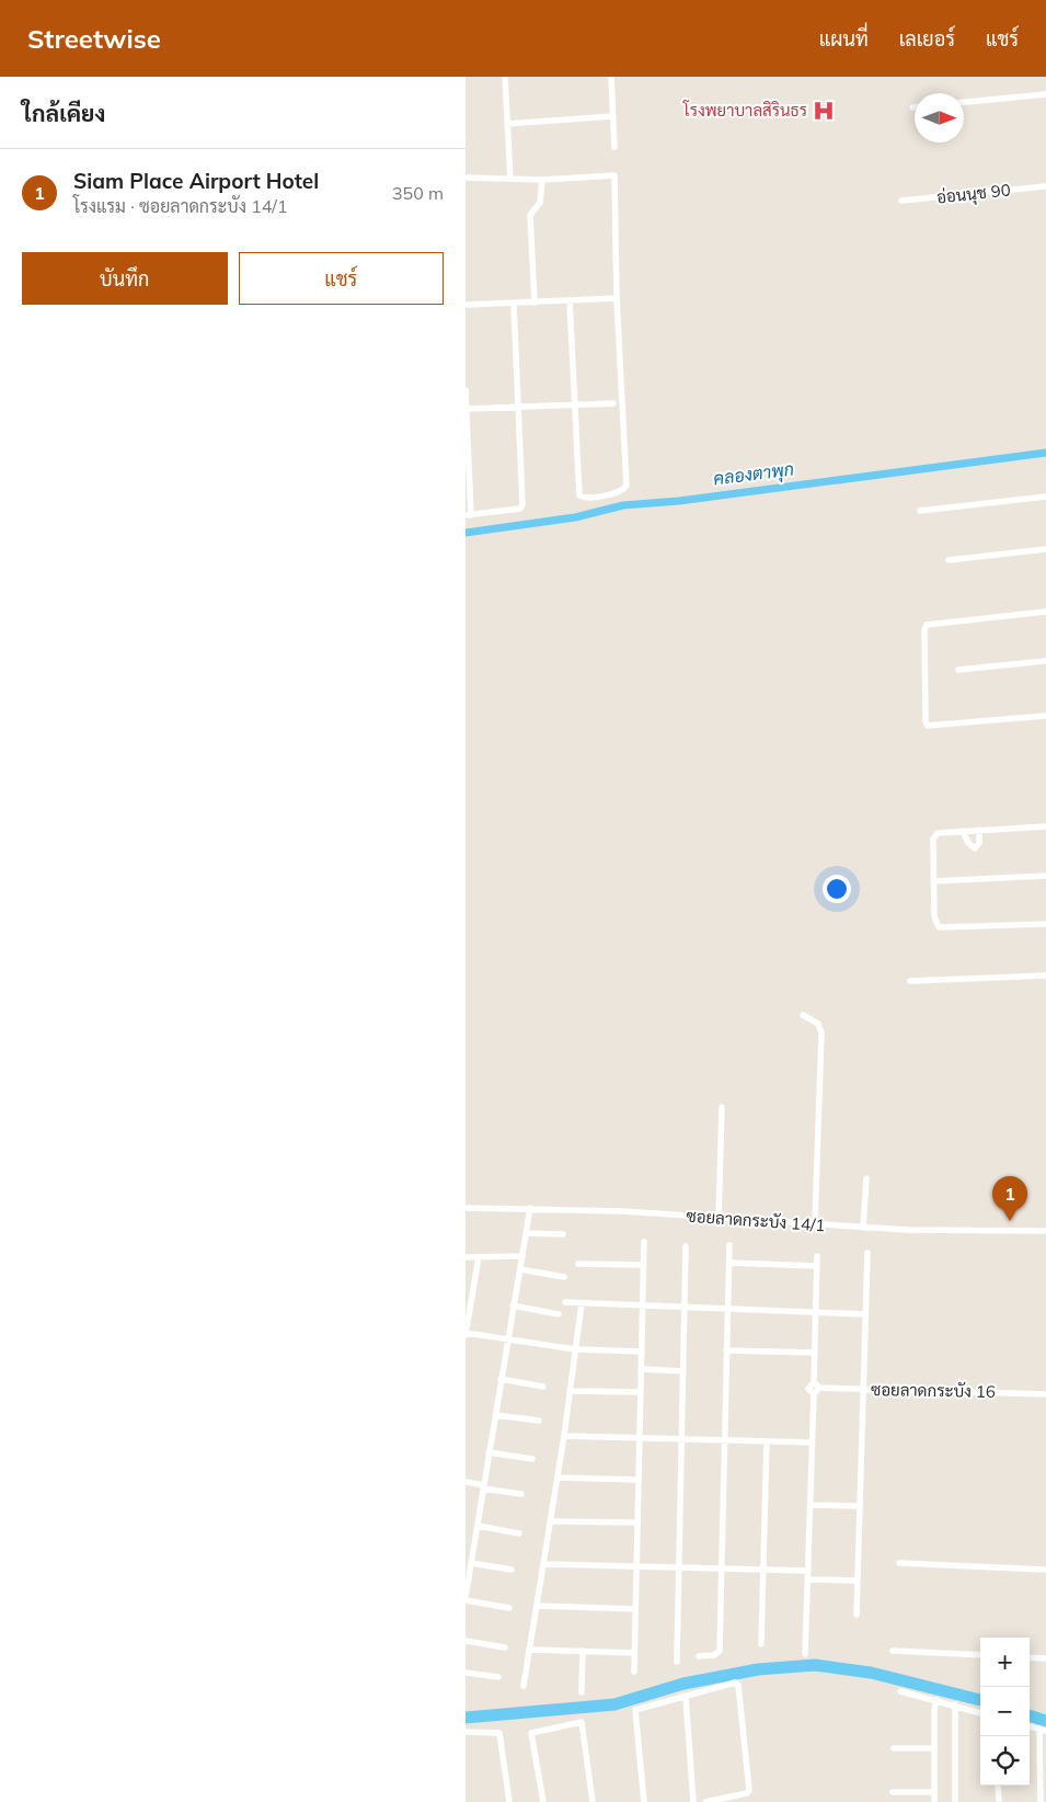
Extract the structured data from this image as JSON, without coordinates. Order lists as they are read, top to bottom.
{
  "streets": {
    "street": ["อ่อนนุช 90", "ซอยลาดกระบัง 14/1", "ซอยลาดกระบัง 16"]
  },
  "water": ["คลองตาพุก"],
  "places": {
    "hospital": ["โรงพยาบาลสิรินธร"]
  },
  "north": "right",
  "page": {
    "header": "Streetwise",
    "nav": ["แผนที่", "เลเยอร์", "แชร์"],
    "heading": "ใกล้เคียง",
    "list": [
      {
        "mark": "1",
        "name": "Siam Place Airport Hotel",
        "note": "โรงแรม · ซอยลาดกระบัง 14/1",
        "value": "350 m"
      }
    ],
    "buttons": ["บันทึก", "แชร์"],
    "pins": "1",
    "map_buttons": ["+", "−"]
  }
}
